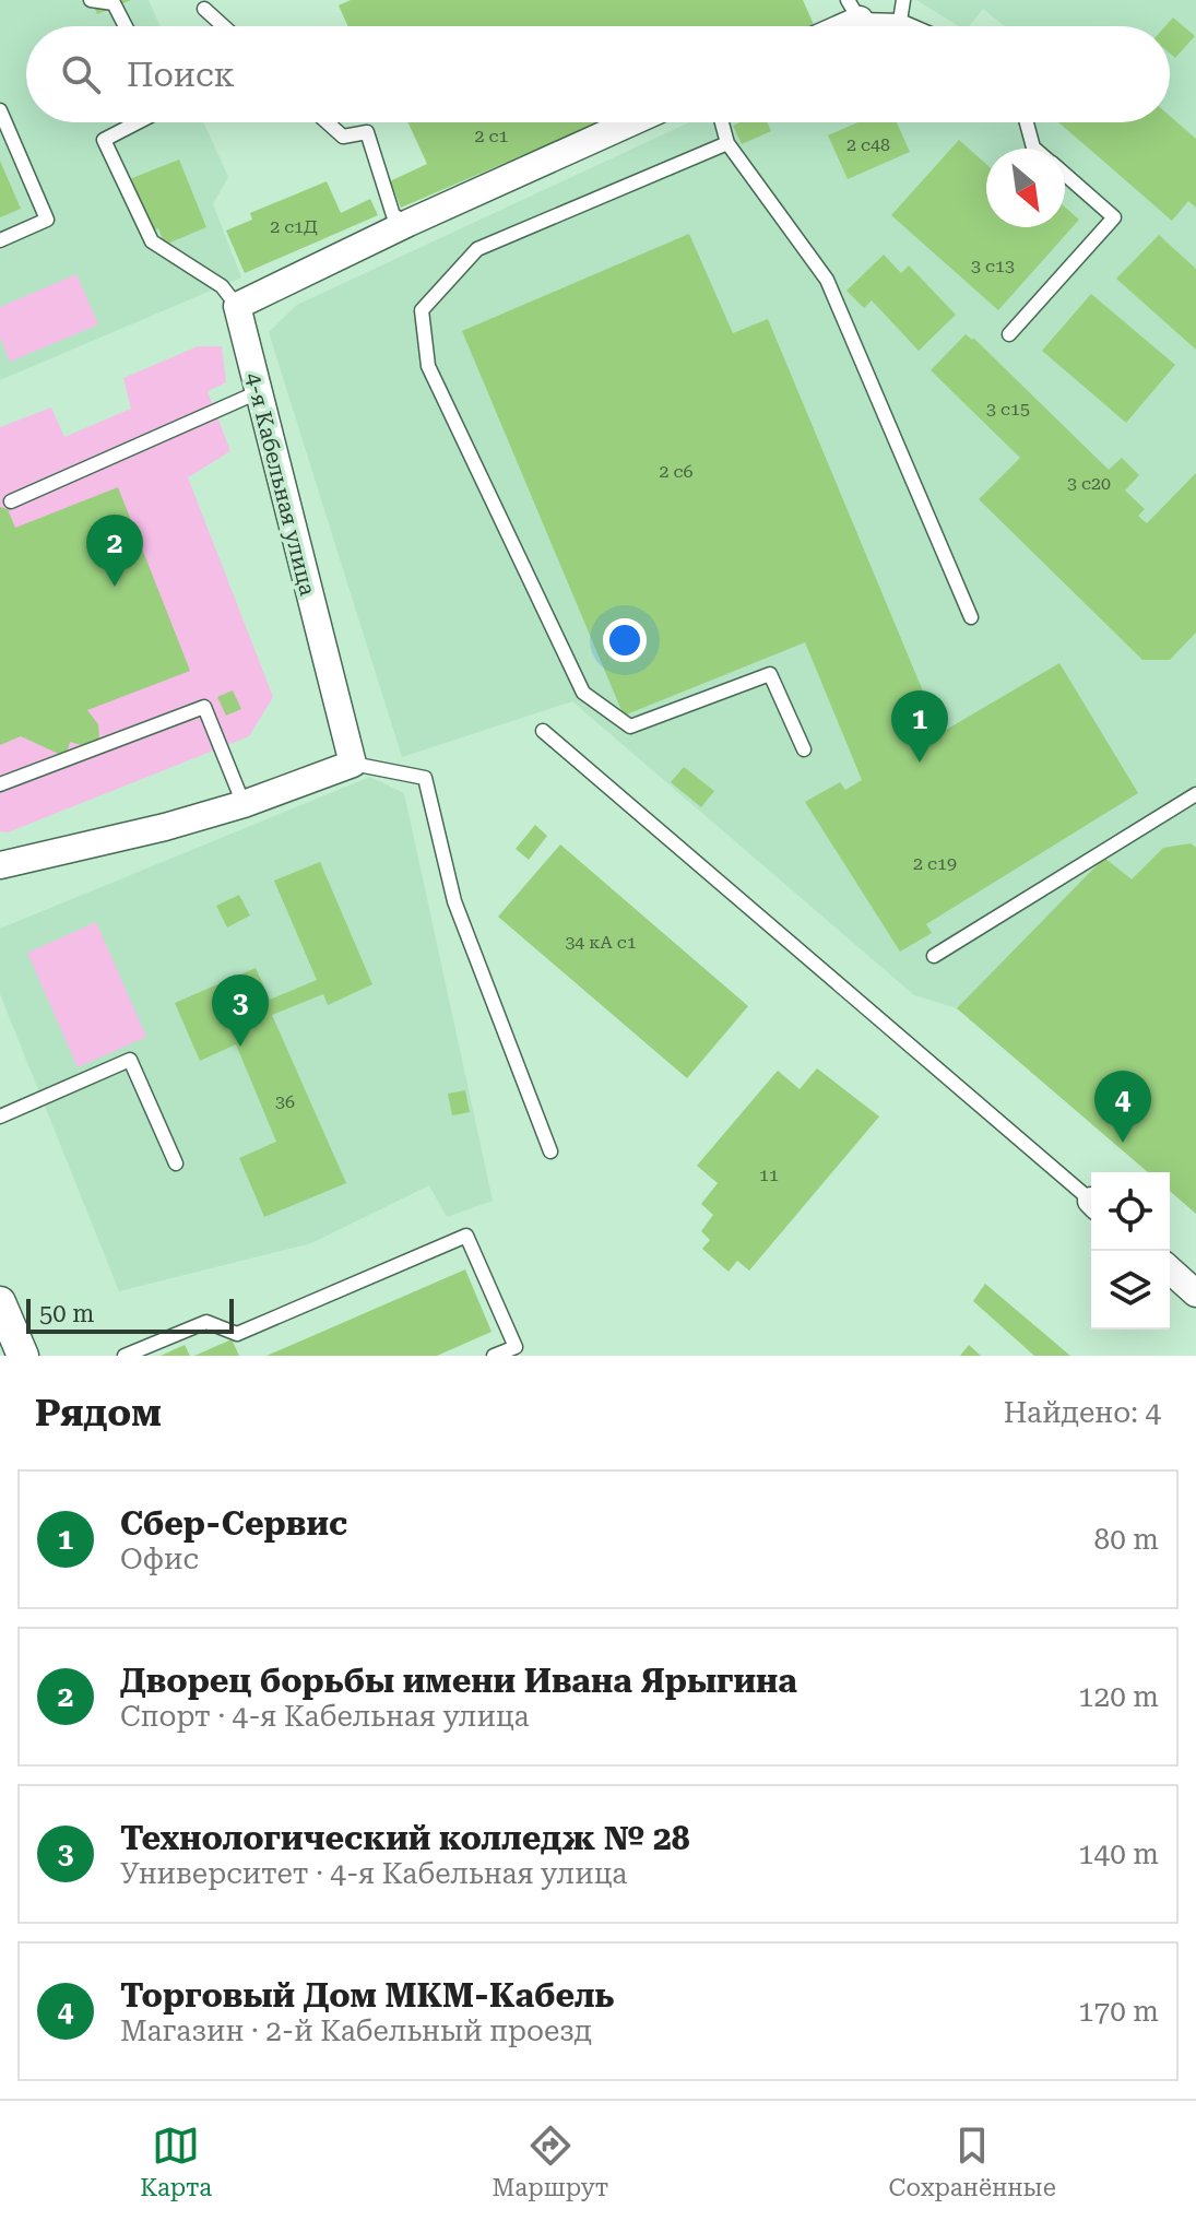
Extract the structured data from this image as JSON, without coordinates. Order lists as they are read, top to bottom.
{
  "streets": {
    "street": ["4-я Кабельная улица"]
  },
  "house_numbers": [
    "2 с1",
    "2 с48",
    "2 с1Д",
    "3 с13",
    "3 с15",
    "2 с6",
    "3 с20",
    "2 с19",
    "34 кА с1",
    "36",
    "11"
  ],
  "scale_bar": "50 m",
  "north": "bottom right",
  "page": {
    "search": "Поиск",
    "pins": [
      "2",
      "1",
      "3",
      "4"
    ],
    "scale": "50 m",
    "heading": ["Рядом", "Найдено: 4"],
    "list": [
      {
        "mark": "1",
        "name": "Сбер-Сервис",
        "note": "Офис",
        "value": "80 m"
      },
      {
        "mark": "2",
        "name": "Дворец борьбы имени Ивана Ярыгина",
        "note": "Спорт · 4-я Кабельная улица",
        "value": "120 m"
      },
      {
        "mark": "3",
        "name": "Технологический колледж № 28",
        "note": "Университет · 4-я Кабельная улица",
        "value": "140 m"
      },
      {
        "mark": "4",
        "name": "Торговый Дом МКМ-Кабель",
        "note": "Магазин · 2-й Кабельный проезд",
        "value": "170 m"
      }
    ],
    "nav": ["Карта", "Маршрут", "Сохранённые"]
  }
}
